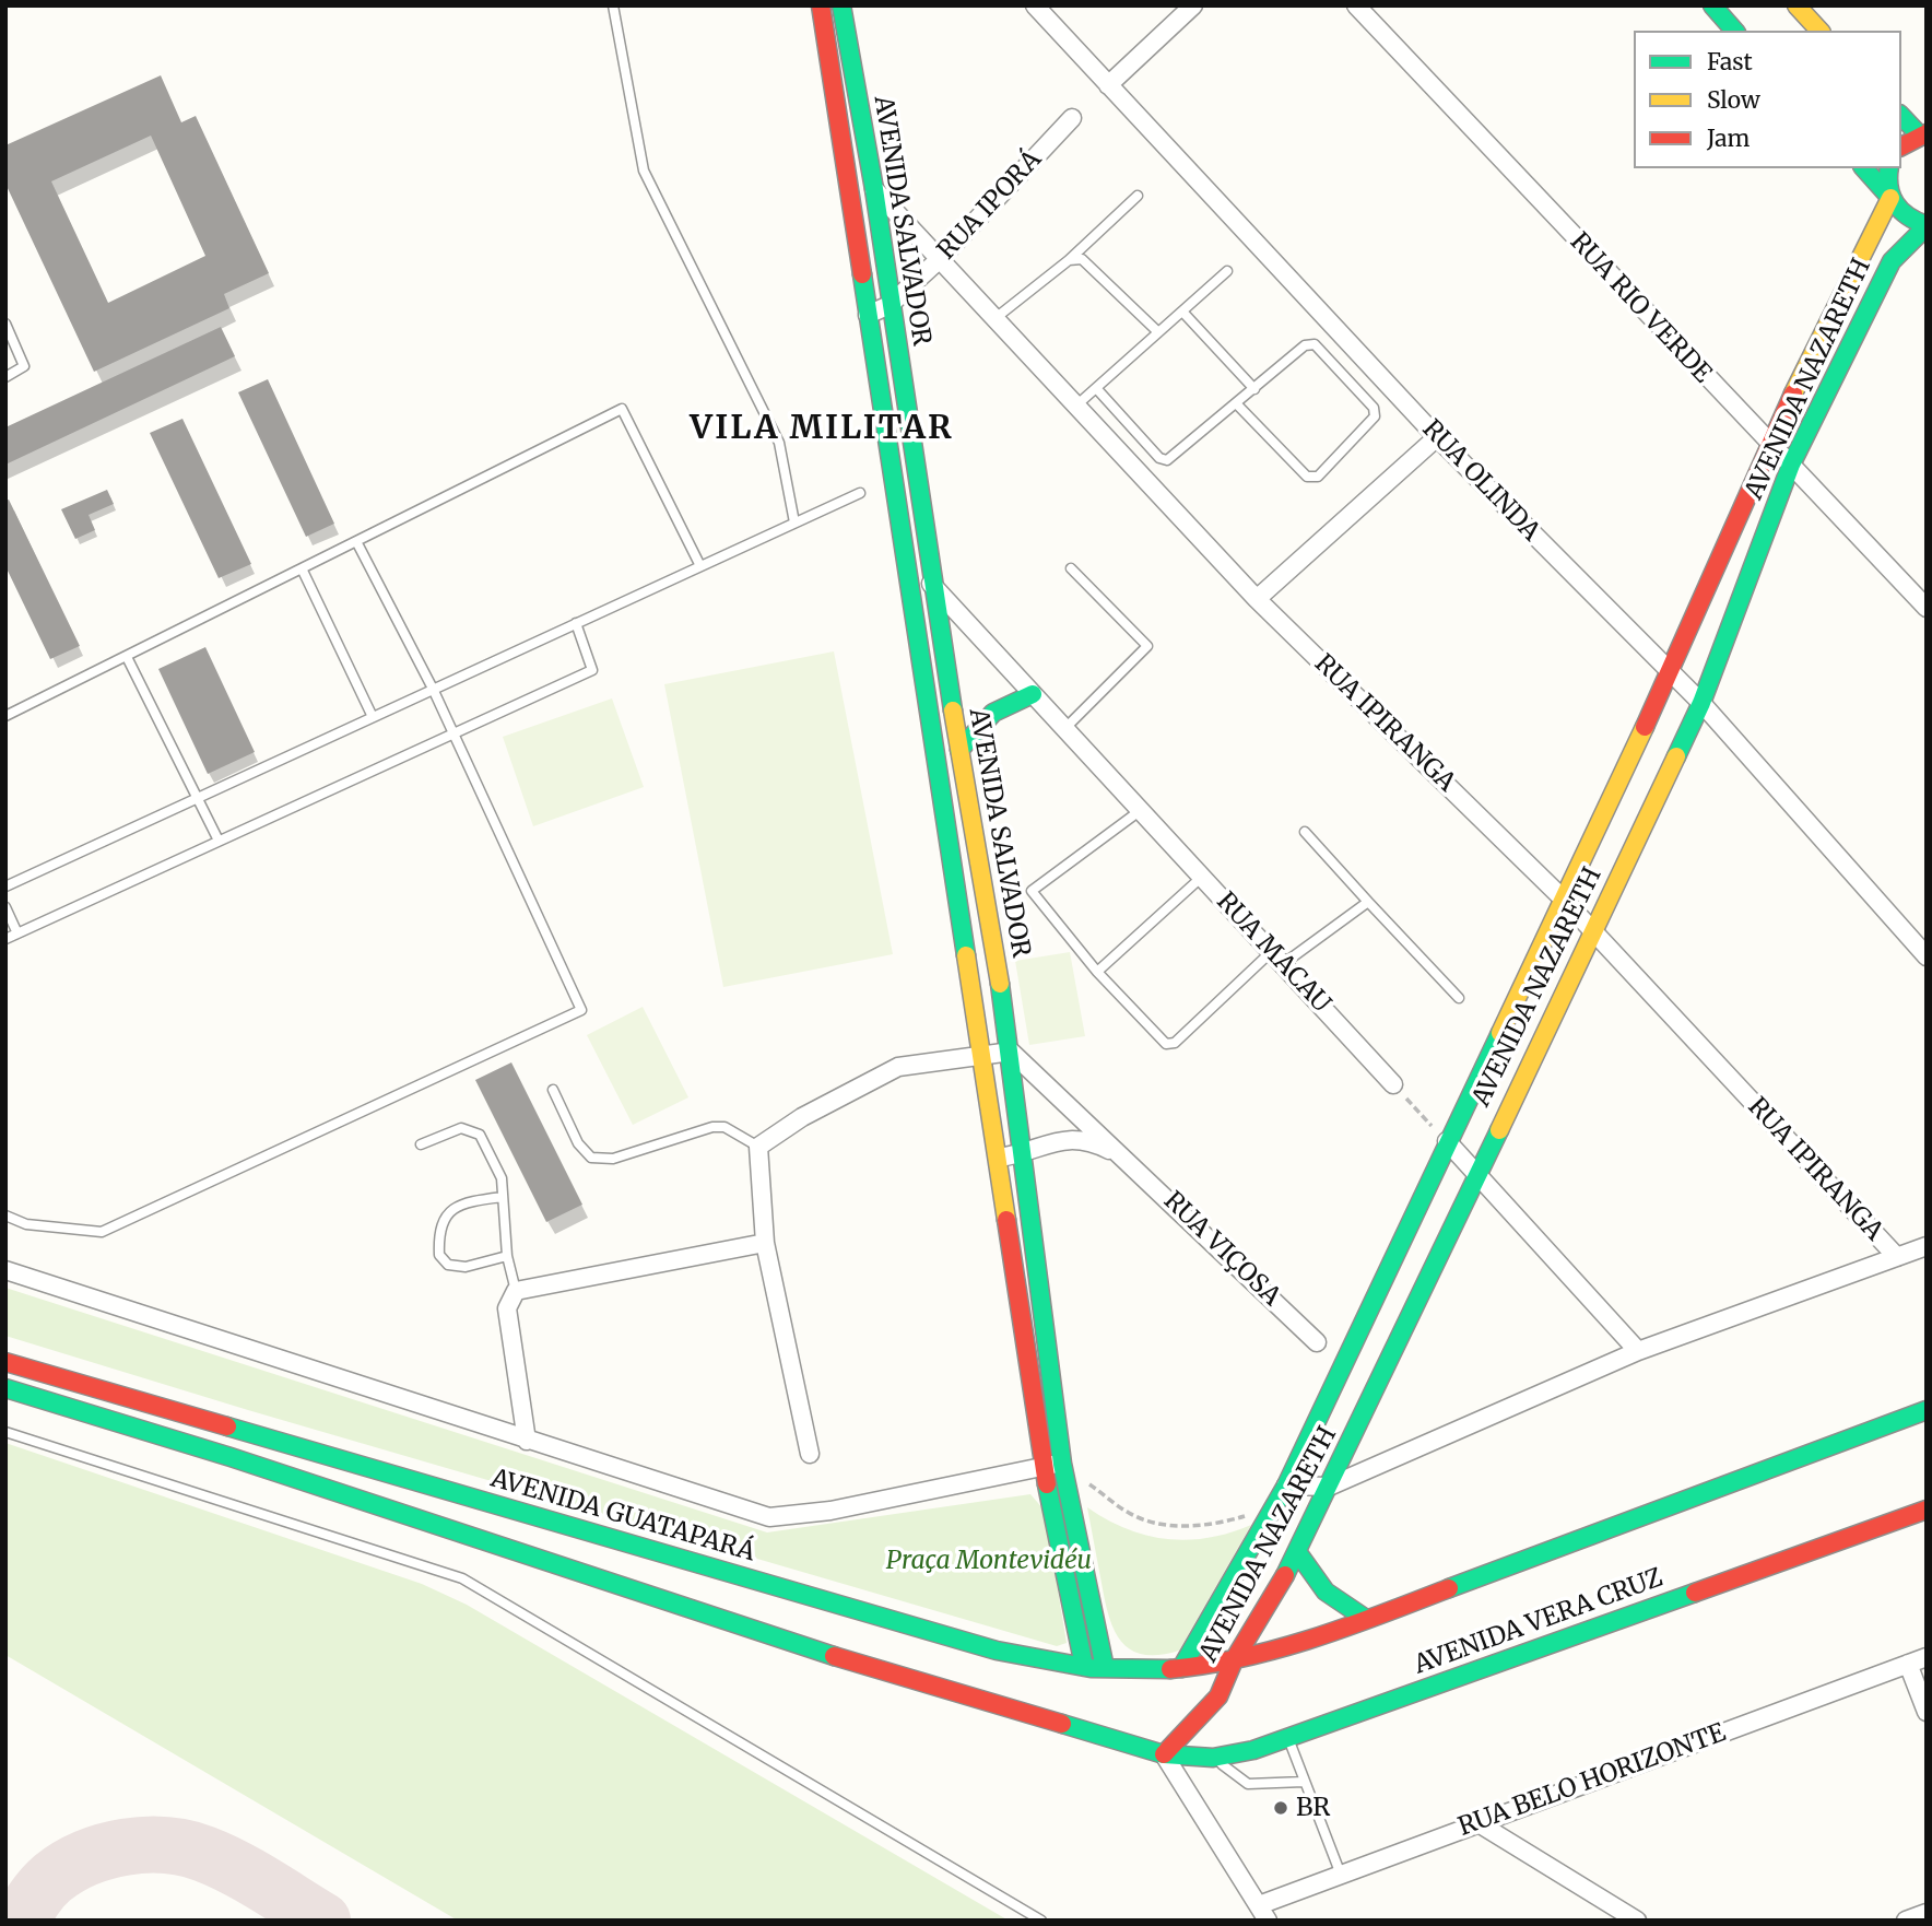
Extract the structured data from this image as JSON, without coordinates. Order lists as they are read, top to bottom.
{
  "streets": {
    "main road": [
      "AVENIDA SALVADOR",
      "AVENIDA NAZARETH",
      "AVENIDA GUATAPARÁ",
      "AVENIDA VERA CRUZ"
    ],
    "street": [
      "RUA IPORÁ",
      "RUA RIO VERDE",
      "RUA OLINDA",
      "RUA IPIRANGA",
      "RUA MACAU",
      "RUA VIÇOSA",
      "RUA BELO HORIZONTE"
    ]
  },
  "crossings": [
    ["RUA IPORÁ", "AVENIDA SALVADOR"],
    ["RUA IPORÁ", "RUA IPIRANGA"],
    ["AVENIDA SALVADOR", "RUA IPIRANGA"],
    ["AVENIDA SALVADOR", "RUA MACAU"],
    ["AVENIDA SALVADOR", "RUA VIÇOSA"],
    ["AVENIDA SALVADOR", "AVENIDA GUATAPARÁ"],
    ["RUA RIO VERDE", "AVENIDA NAZARETH"],
    ["AVENIDA NAZARETH", "RUA OLINDA"],
    ["AVENIDA NAZARETH", "RUA IPIRANGA"],
    ["AVENIDA NAZARETH", "AVENIDA GUATAPARÁ"],
    ["AVENIDA NAZARETH", "AVENIDA VERA CRUZ"]
  ],
  "districts": ["VILA MILITAR"],
  "parks": ["Praça Montevidéu"],
  "places": ["BR"],
  "legend": ["Fast", "Slow", "Jam"]
}
